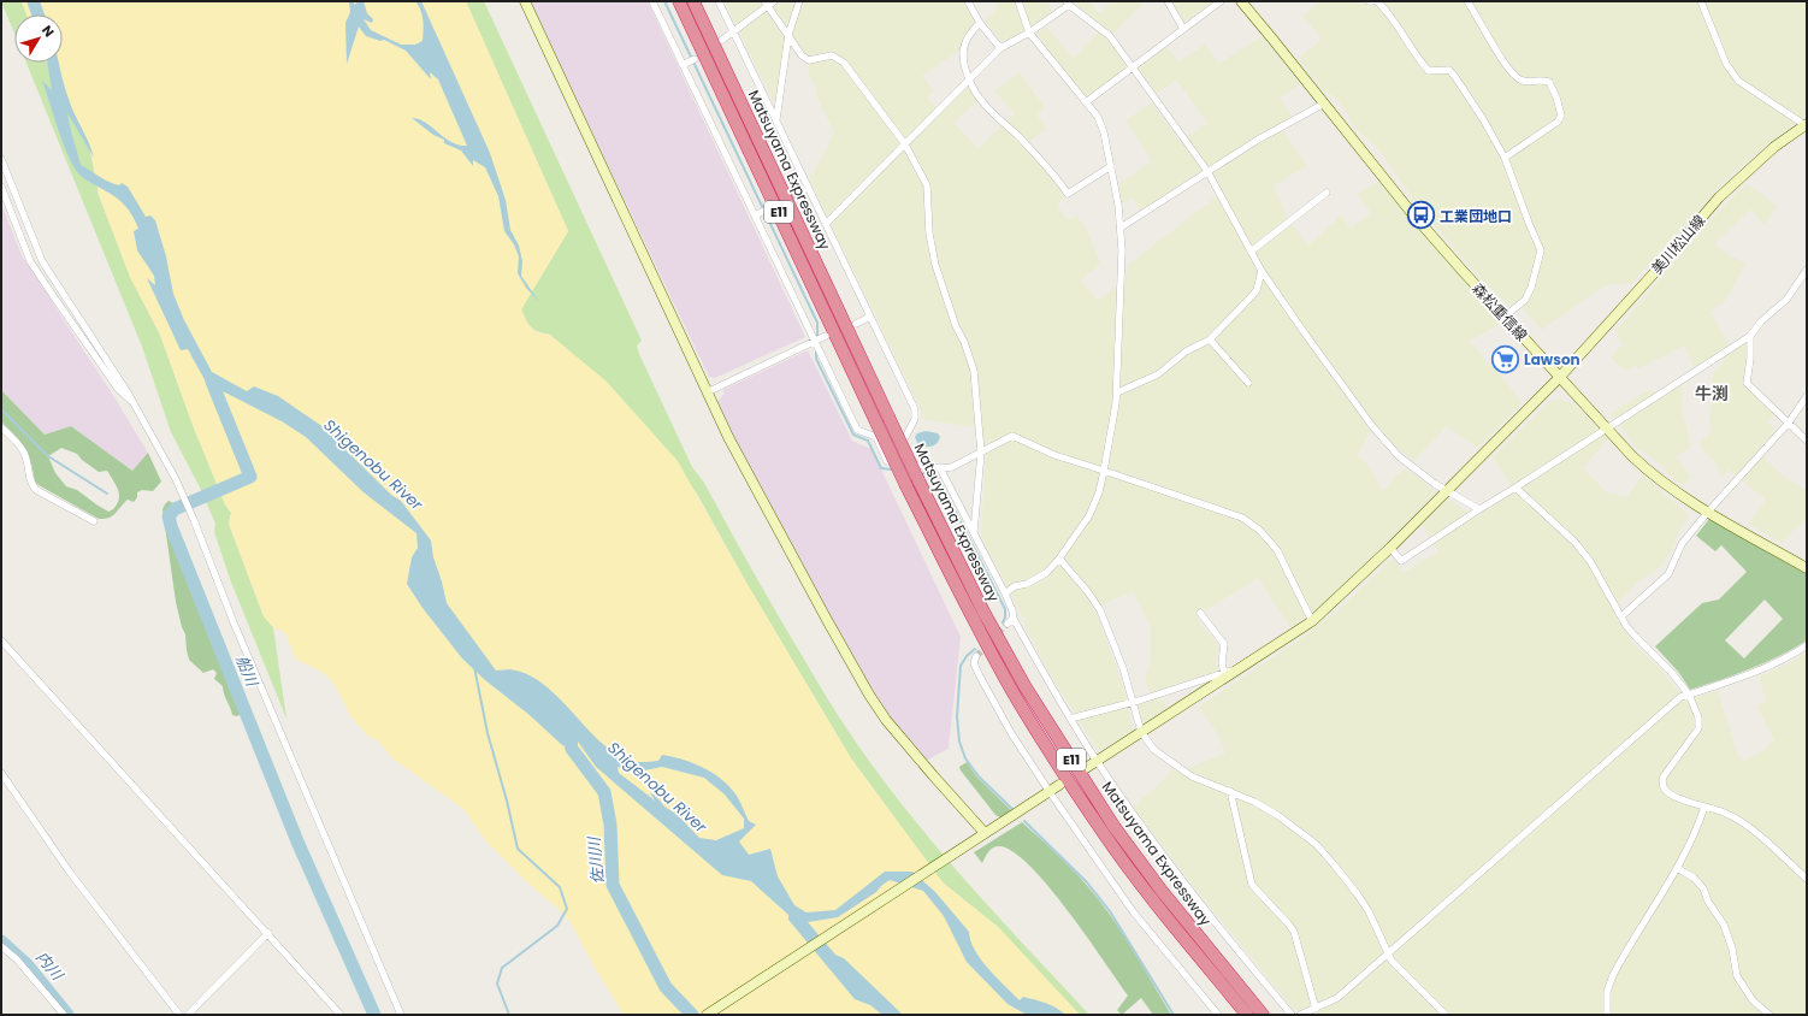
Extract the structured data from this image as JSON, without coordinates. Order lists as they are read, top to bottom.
{
  "streets": {
    "highway": ["Matsuyama Expressway", "E11"],
    "street": ["美川松山線", "森松重信線"]
  },
  "crossings": [
    ["美川松山線", "森松重信線"]
  ],
  "districts": ["牛渕"],
  "water": [
    "Shigenobu River",
    "船川",
    "佐川川",
    "内川"
  ],
  "places": {
    "bus stop": ["工業団地口"],
    "supermarket": ["Lawson"]
  },
  "north": "top right"
}
